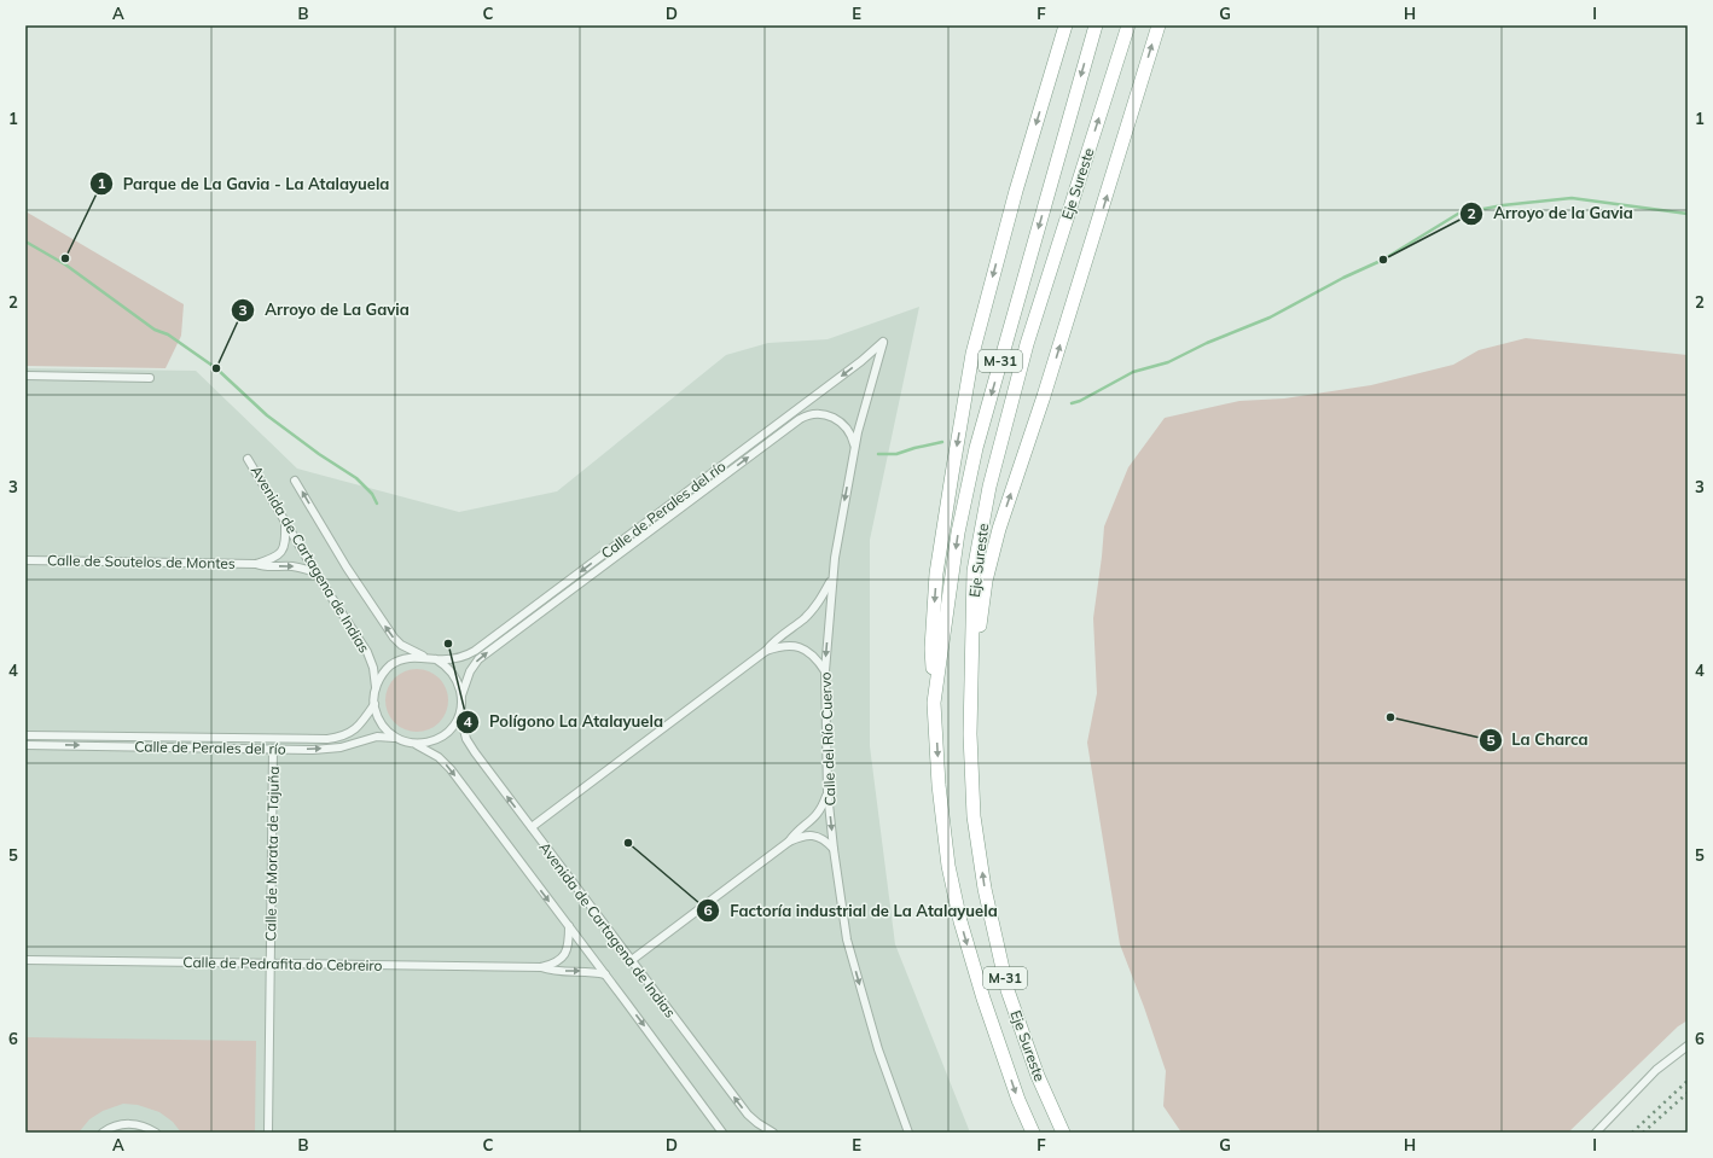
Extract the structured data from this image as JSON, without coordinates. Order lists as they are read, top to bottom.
{
  "streets": {
    "highway": ["Eje Sureste", "M-31"],
    "street": [
      "Calle de Perales del río",
      "Avenida de Cartagena de Indias",
      "Calle de Soutelos de Montes",
      "Calle del Río Cuervo",
      "Calle de Morata de Tajuña",
      "Calle de Pedrafita do Cebreiro"
    ]
  },
  "crossings": [
    ["Calle de Perales del río", "Avenida de Cartagena de Indias"],
    ["Calle de Perales del río", "Calle del Río Cuervo"],
    ["Calle de Perales del río", "Calle de Morata de Tajuña"],
    ["Avenida de Cartagena de Indias", "Calle de Soutelos de Montes"],
    ["Avenida de Cartagena de Indias", "Calle de Pedrafita do Cebreiro"],
    ["Calle de Morata de Tajuña", "Calle de Pedrafita do Cebreiro"]
  ],
  "one_way": ["Calle del Río Cuervo"],
  "places": [
    "Parque de La Gavia - La Atalayuela",
    "Arroyo de la Gavia",
    "Arroyo de La Gavia",
    "Polígono La Atalayuela",
    "La Charca",
    "Factoría industrial de La Atalayuela"
  ],
  "grid": {
    "columns": [
      "A",
      "B",
      "C",
      "D",
      "E",
      "F",
      "G",
      "H",
      "I"
    ],
    "rows": [
      "1",
      "2",
      "3",
      "4",
      "5",
      "6"
    ]
  }
}
